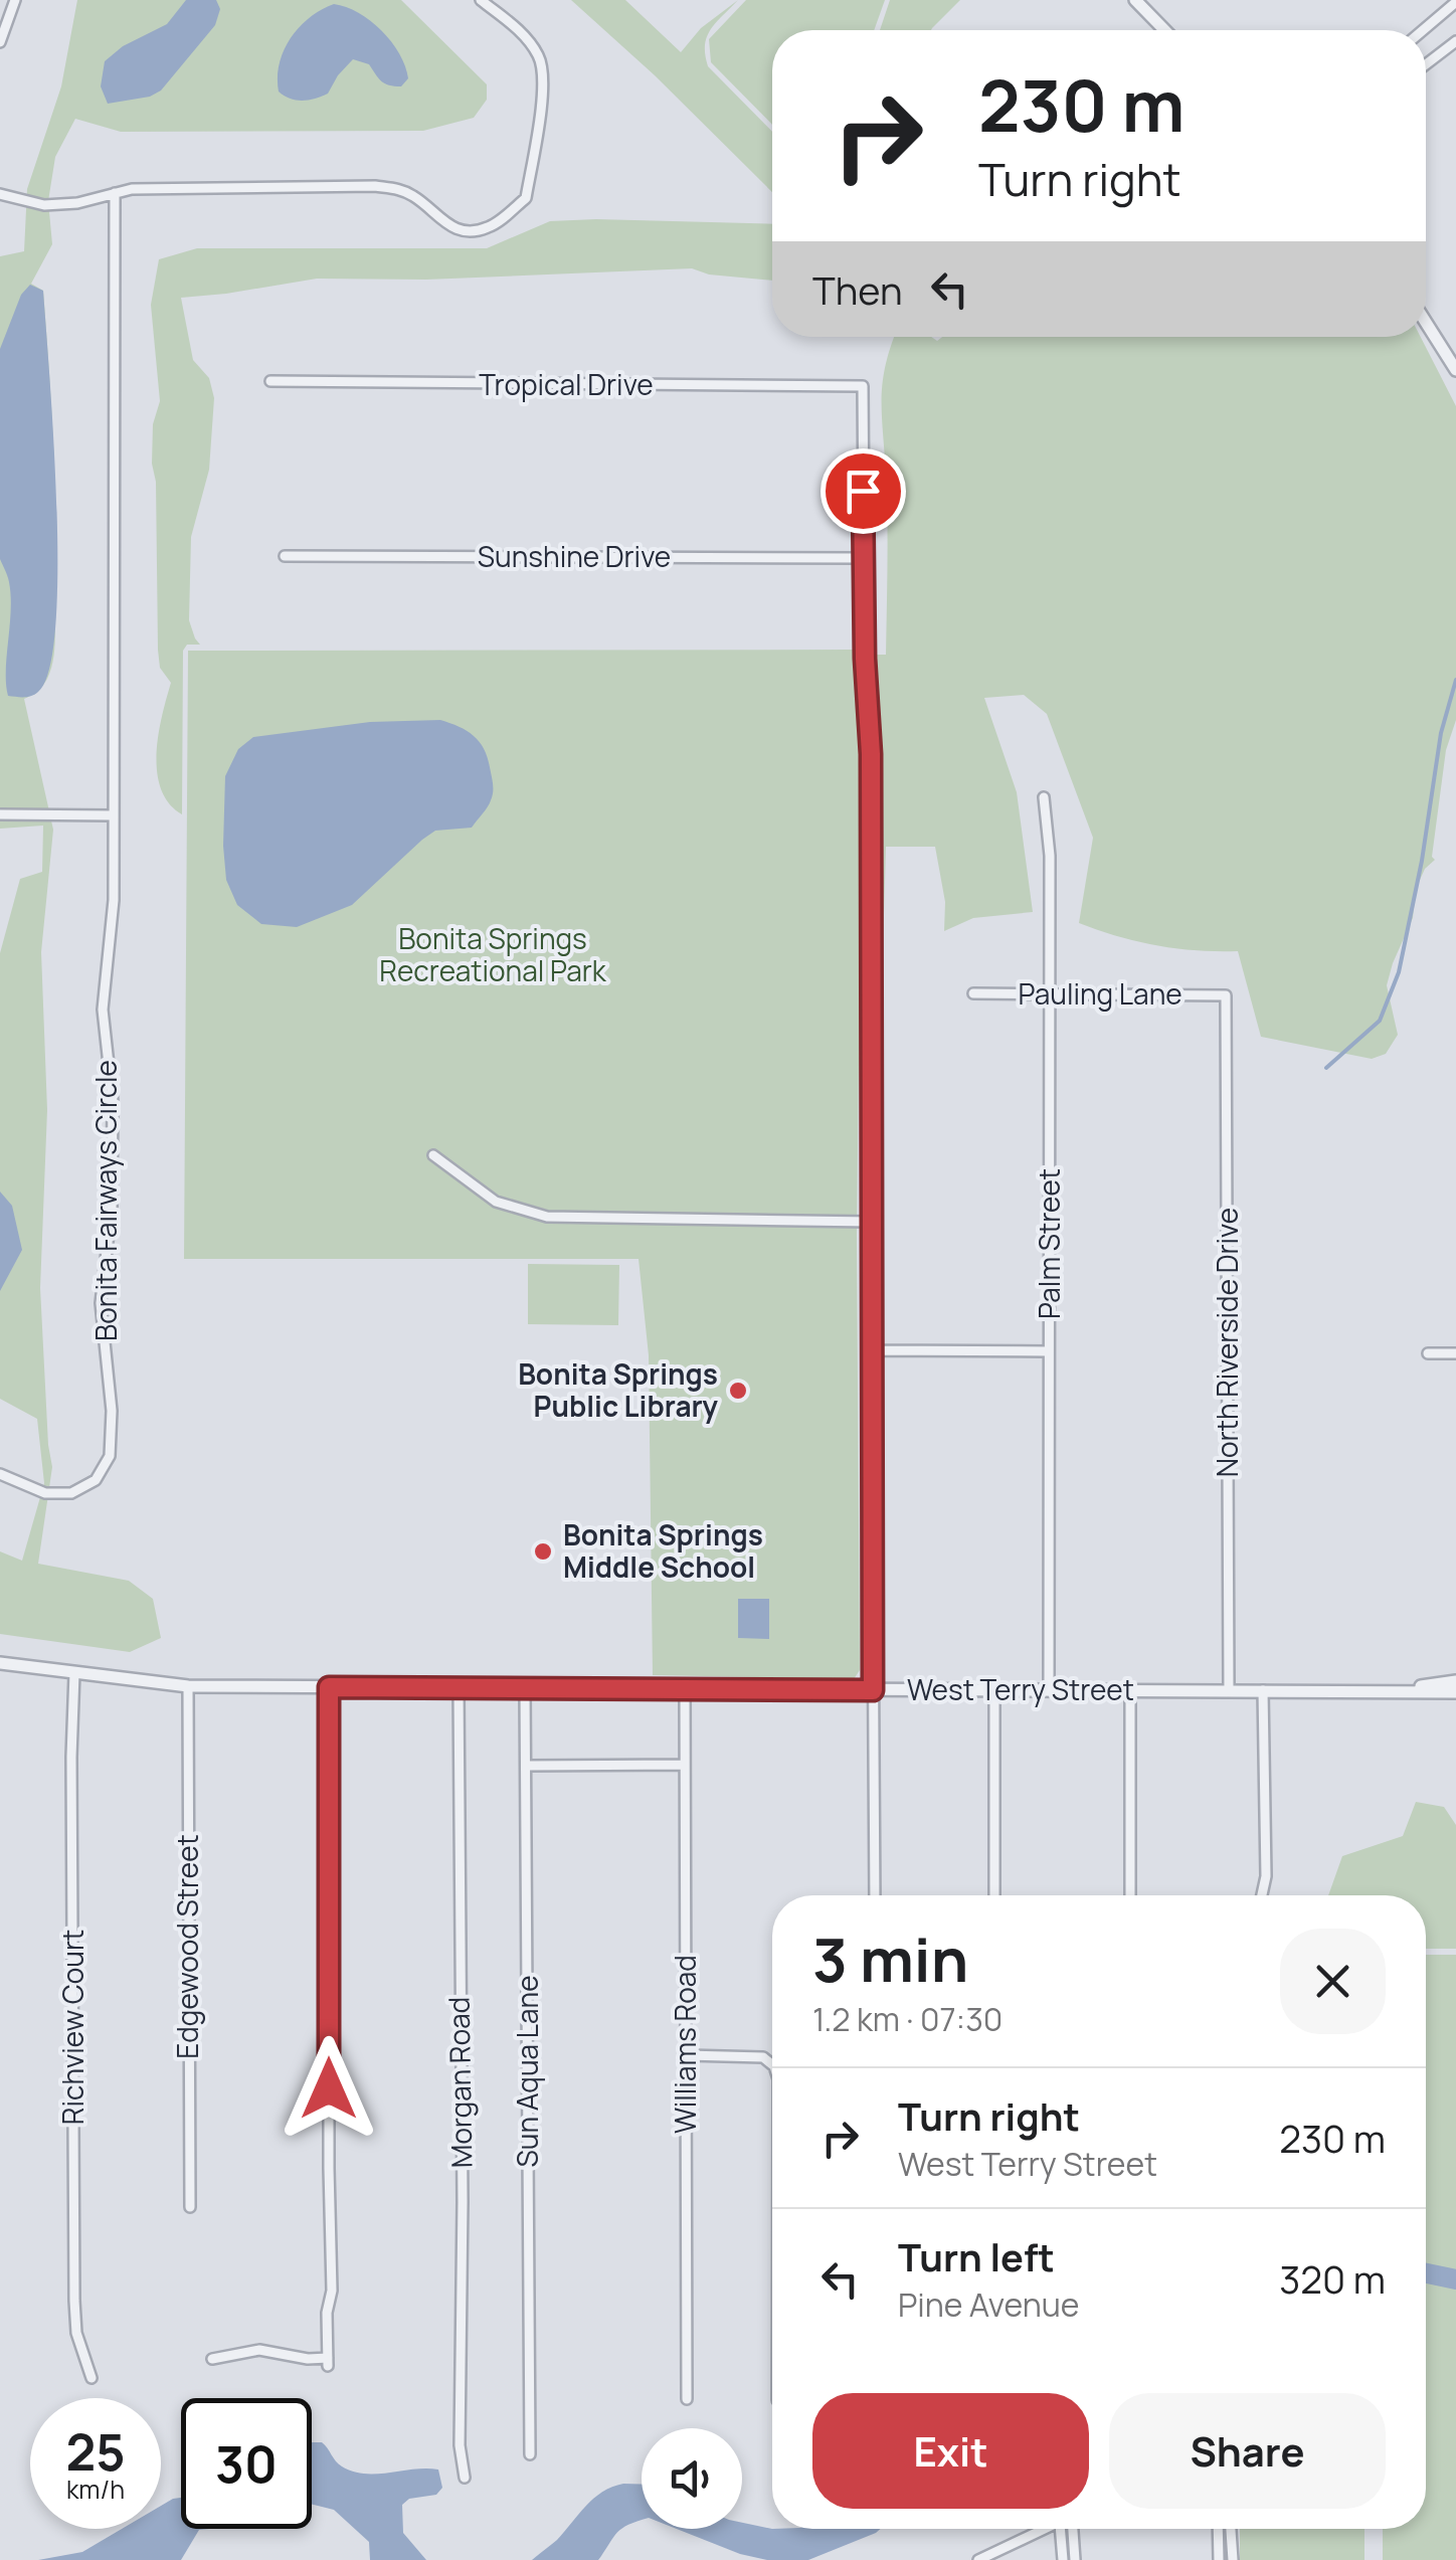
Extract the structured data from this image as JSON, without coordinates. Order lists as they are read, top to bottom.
{
  "streets": {
    "street": [
      "Tropical Drive",
      "Sunshine Drive",
      "Pauling Lane",
      "Bonita Fairways Circle",
      "Palm Street",
      "North Riverside Drive",
      "West Terry Street",
      "Edgewood Street",
      "Richview Court",
      "Williams Road",
      "Sun Aqua Lane",
      "Morgan Road"
    ]
  },
  "crossings": [
    ["Tropical Drive", "Sunshine Drive"],
    ["Pauling Lane", "Palm Street"],
    ["Pauling Lane", "North Riverside Drive"],
    ["Palm Street", "West Terry Street"],
    ["North Riverside Drive", "West Terry Street"],
    ["West Terry Street", "Edgewood Street"],
    ["West Terry Street", "Richview Court"],
    ["West Terry Street", "Williams Road"],
    ["West Terry Street", "Sun Aqua Lane"],
    ["West Terry Street", "Morgan Road"]
  ],
  "parks": ["Bonita Springs Recreational Park"],
  "places": ["Bonita Springs Public Library", "Bonita Springs Middle School"],
  "page": {
    "turn": ["230 m", "Turn right"],
    "then": "Then",
    "heading": ["3 min", "1.2 km · 07:30"],
    "list": [
      {
        "name": "Turn right",
        "note": "West Terry Street",
        "value": "230 m"
      },
      {
        "name": "Turn left",
        "note": "Pine Avenue",
        "value": "320 m"
      }
    ],
    "buttons": ["Exit", "Share"],
    "speed": "25 km/h",
    "limit": "30"
  }
}
